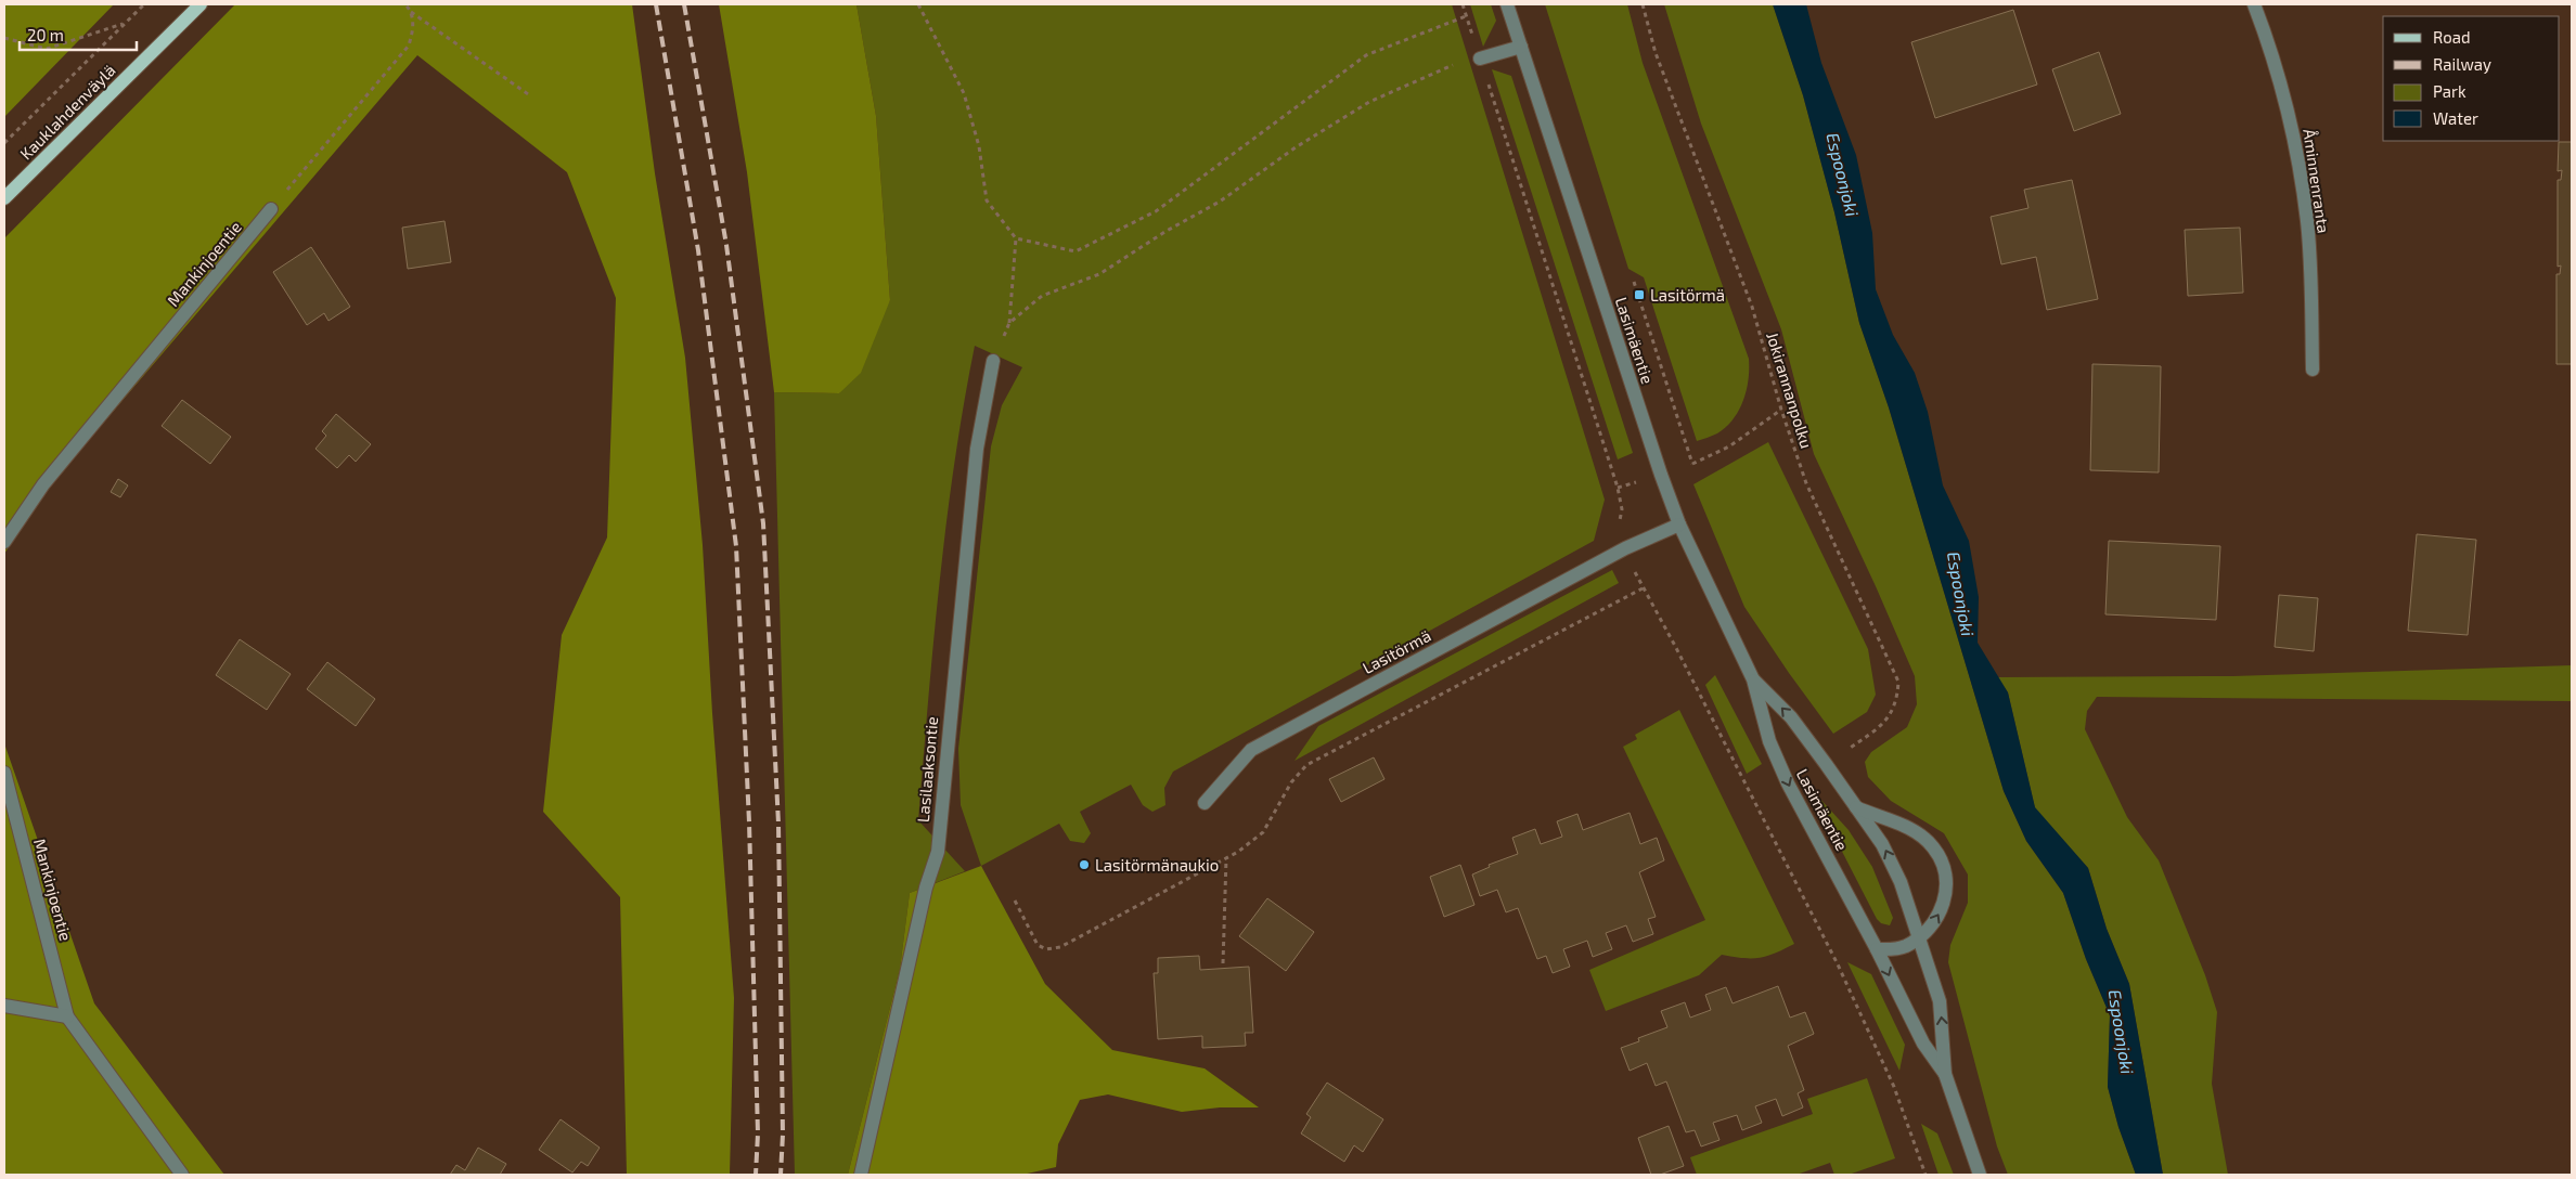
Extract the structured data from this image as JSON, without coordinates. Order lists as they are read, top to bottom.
{
  "streets": {
    "main road": ["Kauklahdenväylä"],
    "street": [
      "Åminnenranta",
      "Mankinjoentie",
      "Lasimäentie",
      "Lasitörmä",
      "Lasilaaksontie"
    ],
    "path": ["Jokirannanpolku"]
  },
  "crossings": [
    ["Lasimäentie", "Lasitörmä"]
  ],
  "water": ["Espoonjoki"],
  "places": {
    "transit": ["Lasitörmä"],
    "other": ["Lasitörmänaukio"]
  },
  "legend": [
    "Road",
    "Railway",
    "Park",
    "Water"
  ],
  "scale_bar": "20 m"
}
